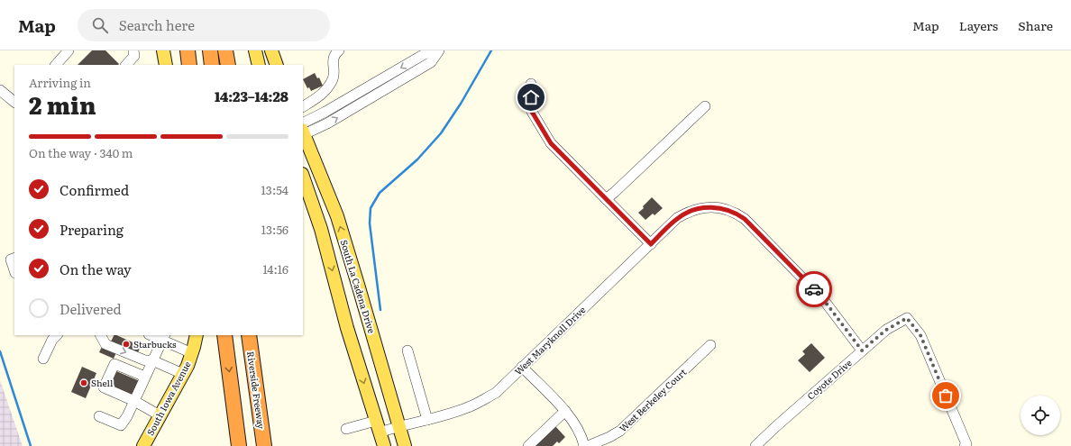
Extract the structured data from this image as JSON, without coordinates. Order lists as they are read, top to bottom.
{
  "streets": {
    "highway": ["Riverside Freeway"],
    "main road": ["South La Cadena Drive", "South Iowa Avenue"],
    "street": ["West Maryknoll Drive", "Coyote Drive", "West Berkeley Court"]
  },
  "crossings": [
    ["South La Cadena Drive", "West Maryknoll Drive"],
    ["West Maryknoll Drive", "Coyote Drive"]
  ],
  "places": ["Starbucks", "Shell"],
  "page": {
    "header": "Map",
    "search": "Search here",
    "nav": ["Map", "Layers", "Share"],
    "heading": ["2 min", "Arriving in", "14:23–14:28"],
    "bar": "On the way · 340 m",
    "list": [
      ["Confirmed", "13:54"],
      ["Preparing", "13:56"],
      ["On the way", "14:16"],
      "Delivered"
    ]
  }
}
